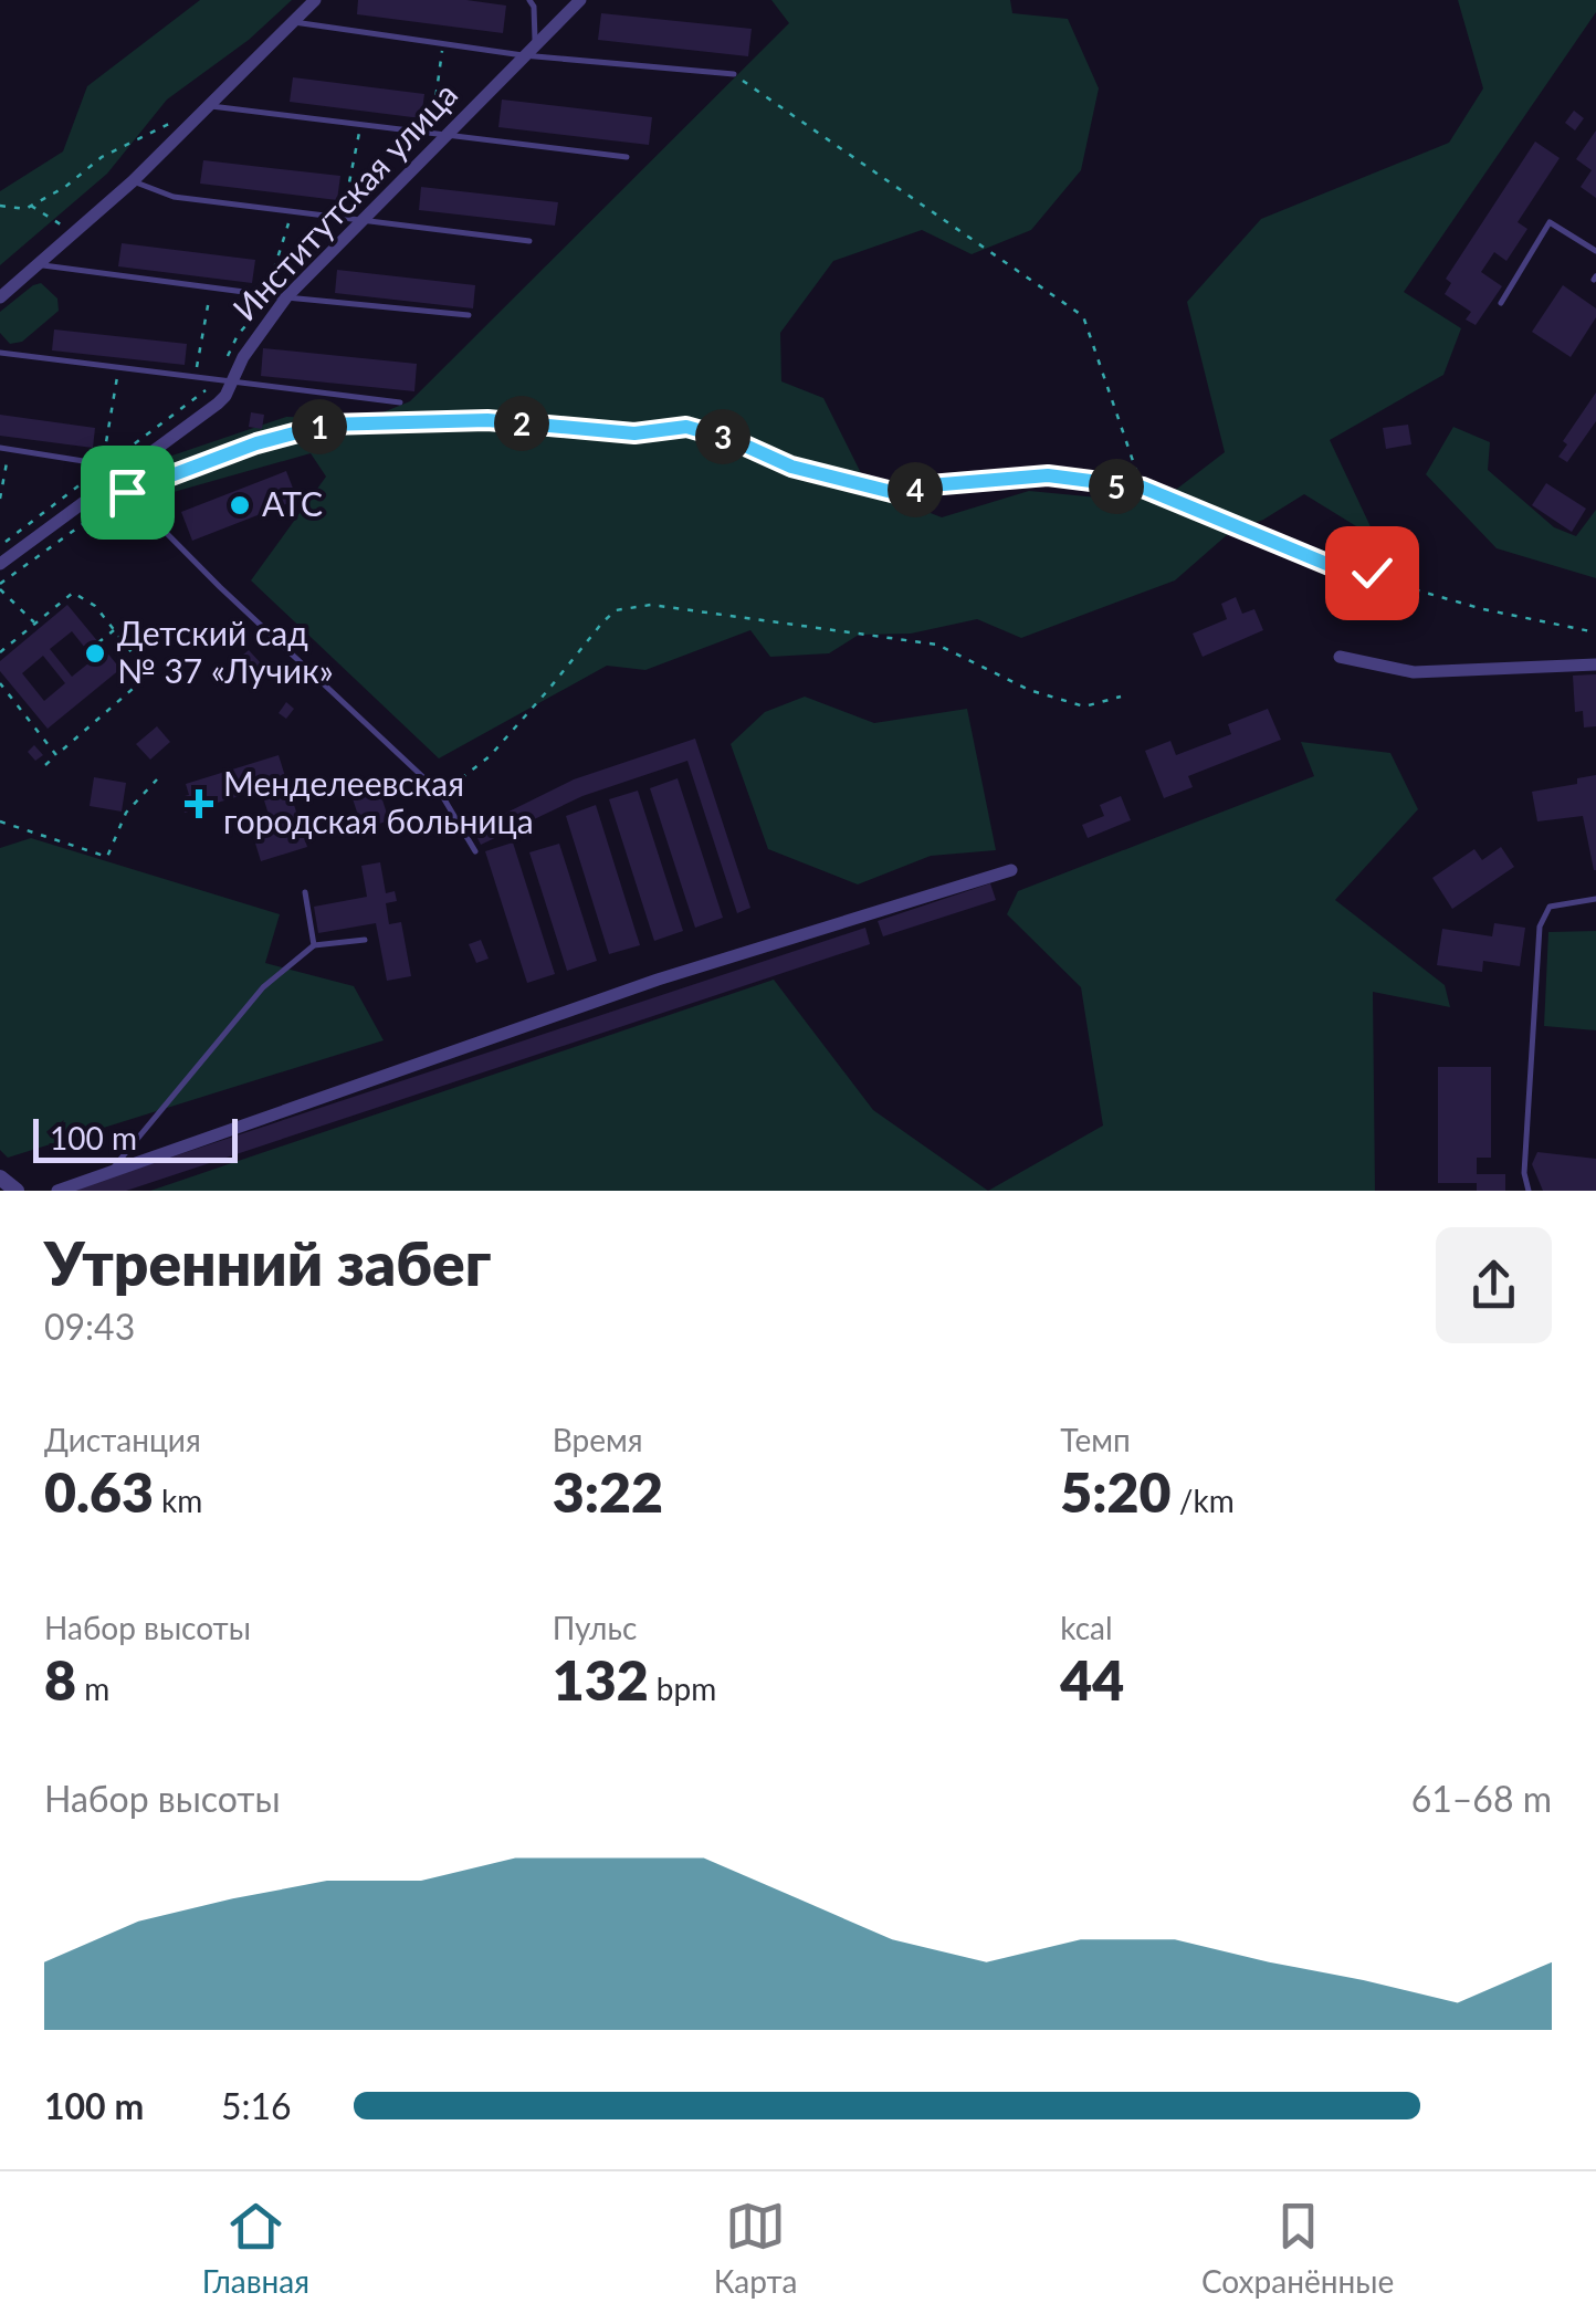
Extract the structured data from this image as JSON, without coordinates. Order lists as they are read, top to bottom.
{
  "streets": {
    "street": ["Институтская улица"]
  },
  "places": {
    "other": ["АТС", "Детский сад № 37 «Лучик»"],
    "health": ["Менделеевская городская больница"]
  },
  "scale_bar": "100 m",
  "page": {
    "pins": [
      "2",
      "1",
      "3",
      "5",
      "4"
    ],
    "scale": "100 m",
    "heading": ["Утренний забег", "09:43"],
    "stats": [
      ["Дистанция", "0.63 km"],
      ["Время", "3:22"],
      ["Темп", "5:20 /km"],
      ["Набор высоты", "8 m"],
      ["Пульс", "132 bpm"],
      ["kcal", "44"]
    ],
    "chart": ["Набор высоты", "61–68 m"],
    "list": [
      {
        "name": "100 m",
        "note": "5:16"
      }
    ],
    "tabs": ["Главная", "Карта", "Сохранённые"]
  }
}
